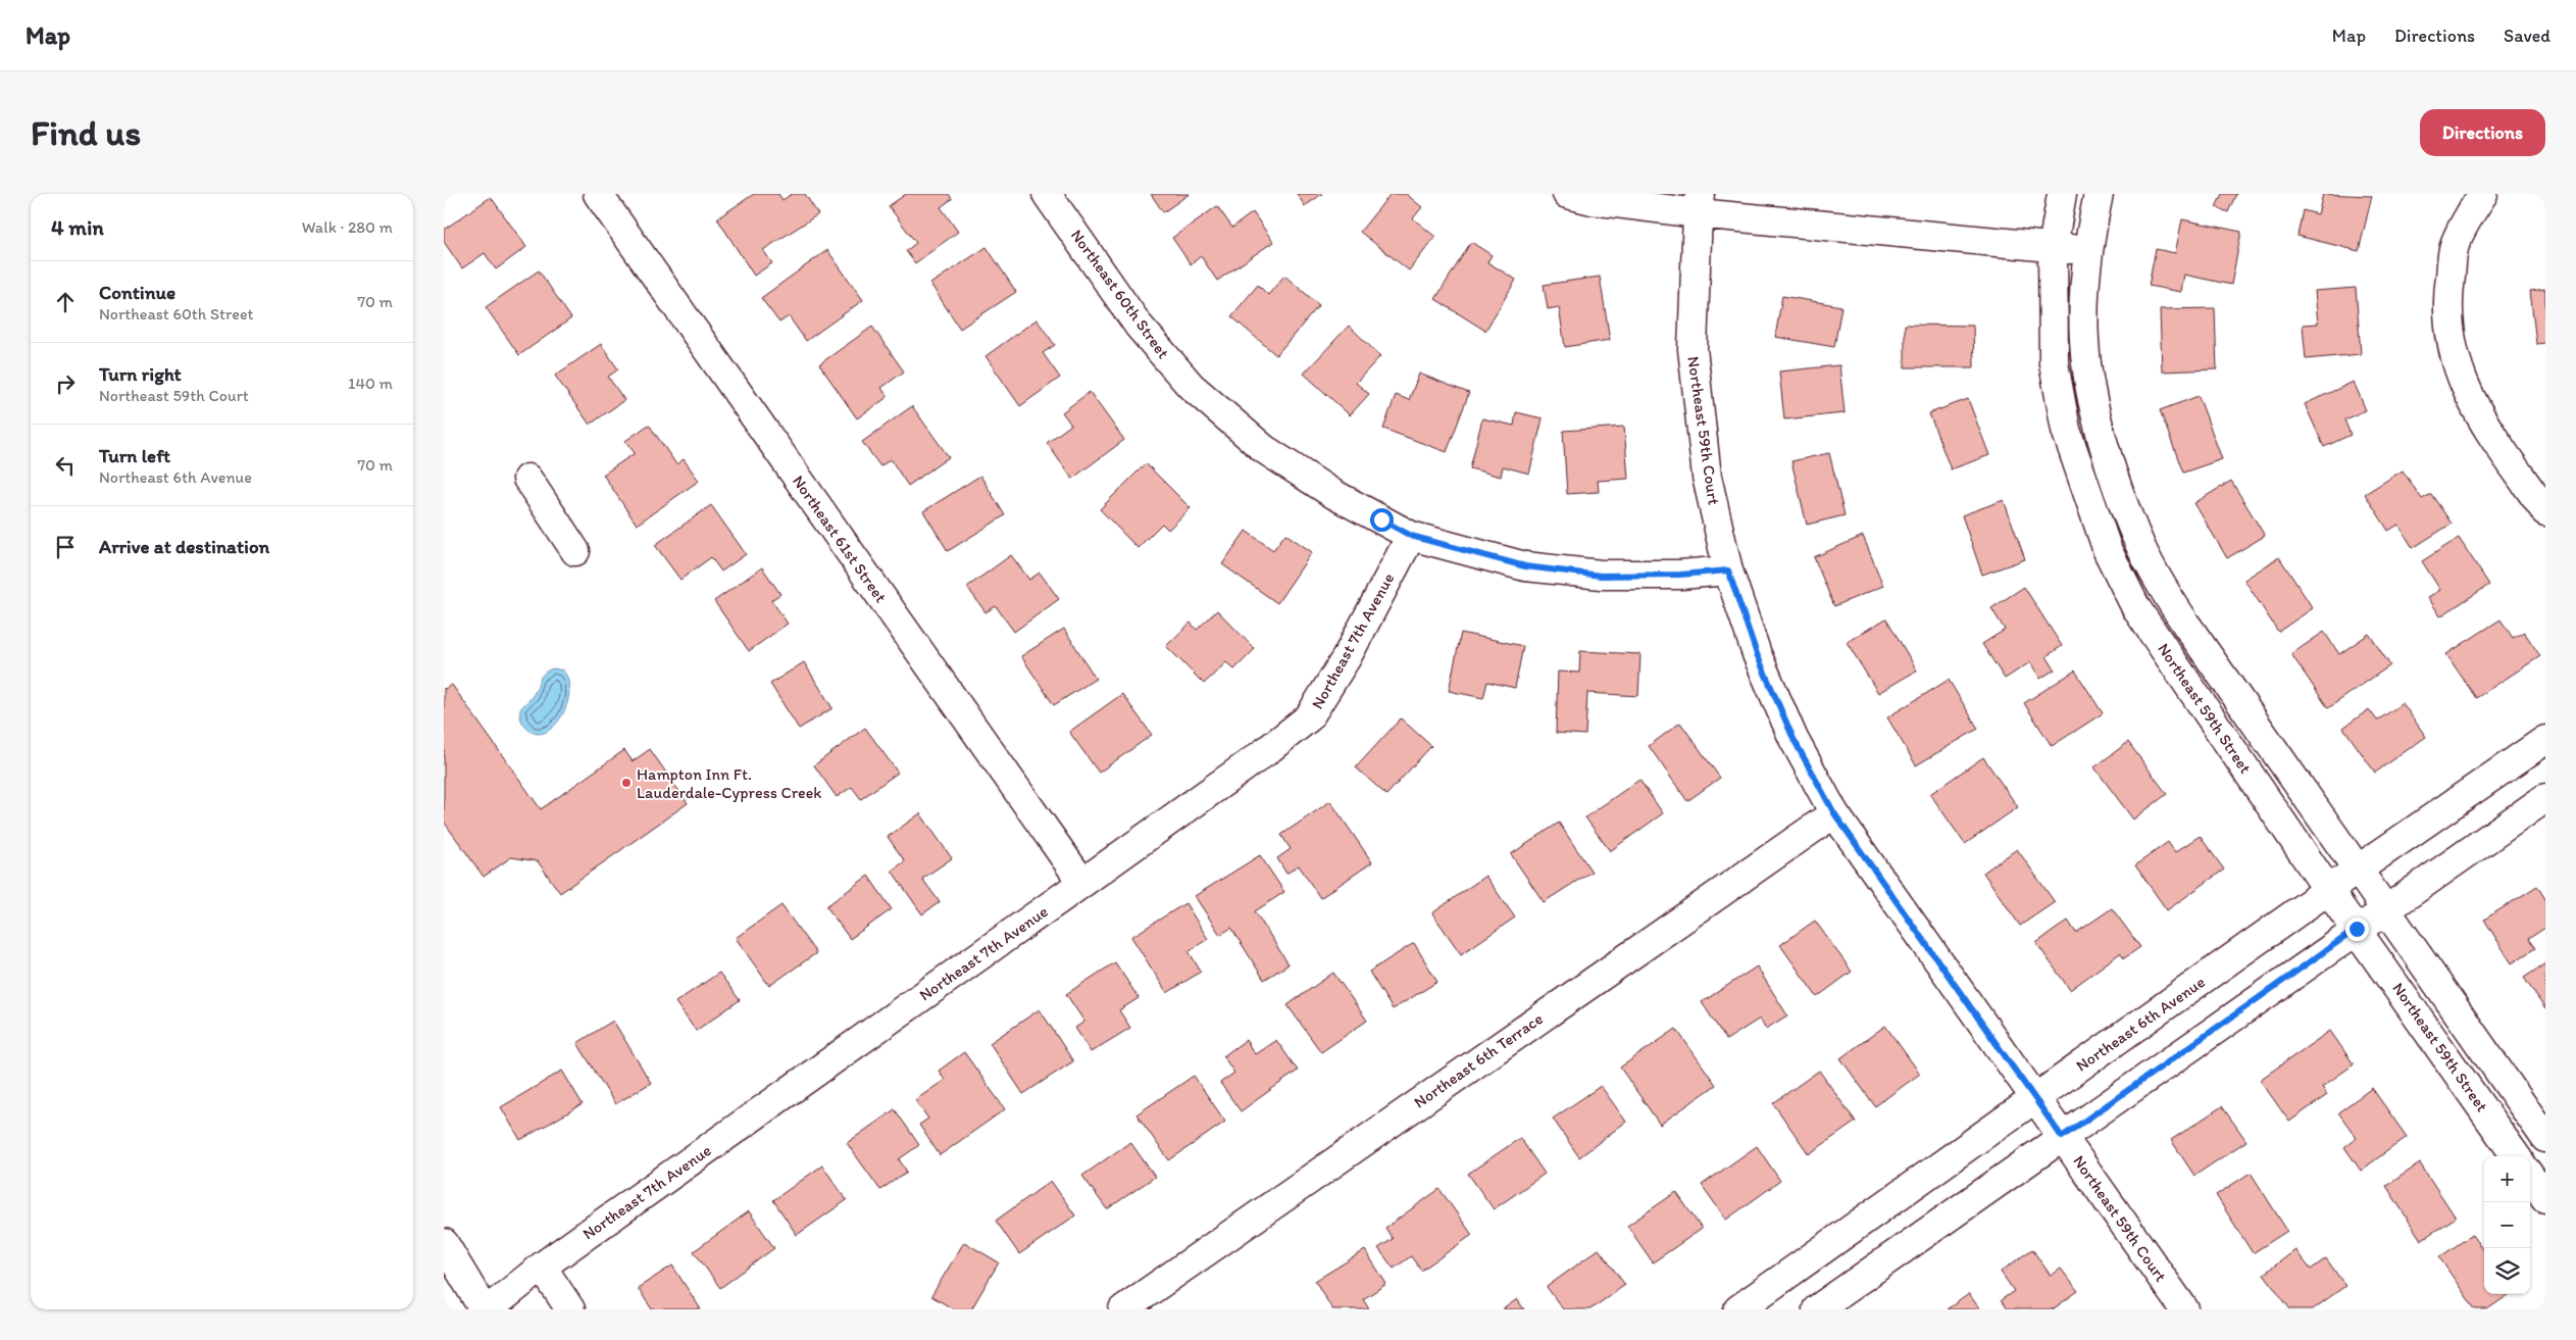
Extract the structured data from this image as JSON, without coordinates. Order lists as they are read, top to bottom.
{
  "streets": {
    "street": [
      "Northeast 60th Street",
      "Northeast 59th Court",
      "Northeast 61st Street",
      "Northeast 7th Avenue",
      "Northeast 59th Street",
      "Northeast 6th Avenue",
      "Northeast 6th Terrace"
    ]
  },
  "crossings": [
    ["Northeast 60th Street", "Northeast 59th Court"],
    ["Northeast 60th Street", "Northeast 7th Avenue"],
    ["Northeast 59th Court", "Northeast 6th Avenue"],
    ["Northeast 59th Court", "Northeast 6th Terrace"],
    ["Northeast 61st Street", "Northeast 7th Avenue"],
    ["Northeast 59th Street", "Northeast 6th Avenue"]
  ],
  "places": ["Hampton Inn Ft. Lauderdale-Cypress Creek"],
  "page": {
    "header": "Map",
    "nav": ["Map", "Directions", "Saved"],
    "buttons": "Directions",
    "title": "Find us",
    "heading": ["4 min", "Walk · 280 m"],
    "list": [
      ["Continue", "Northeast 60th Street", "70 m"],
      ["Turn right", "Northeast 59th Court", "140 m"],
      ["Turn left", "Northeast 6th Avenue", "70 m"],
      "Arrive at destination"
    ],
    "map_buttons": ["+", "−"]
  }
}
